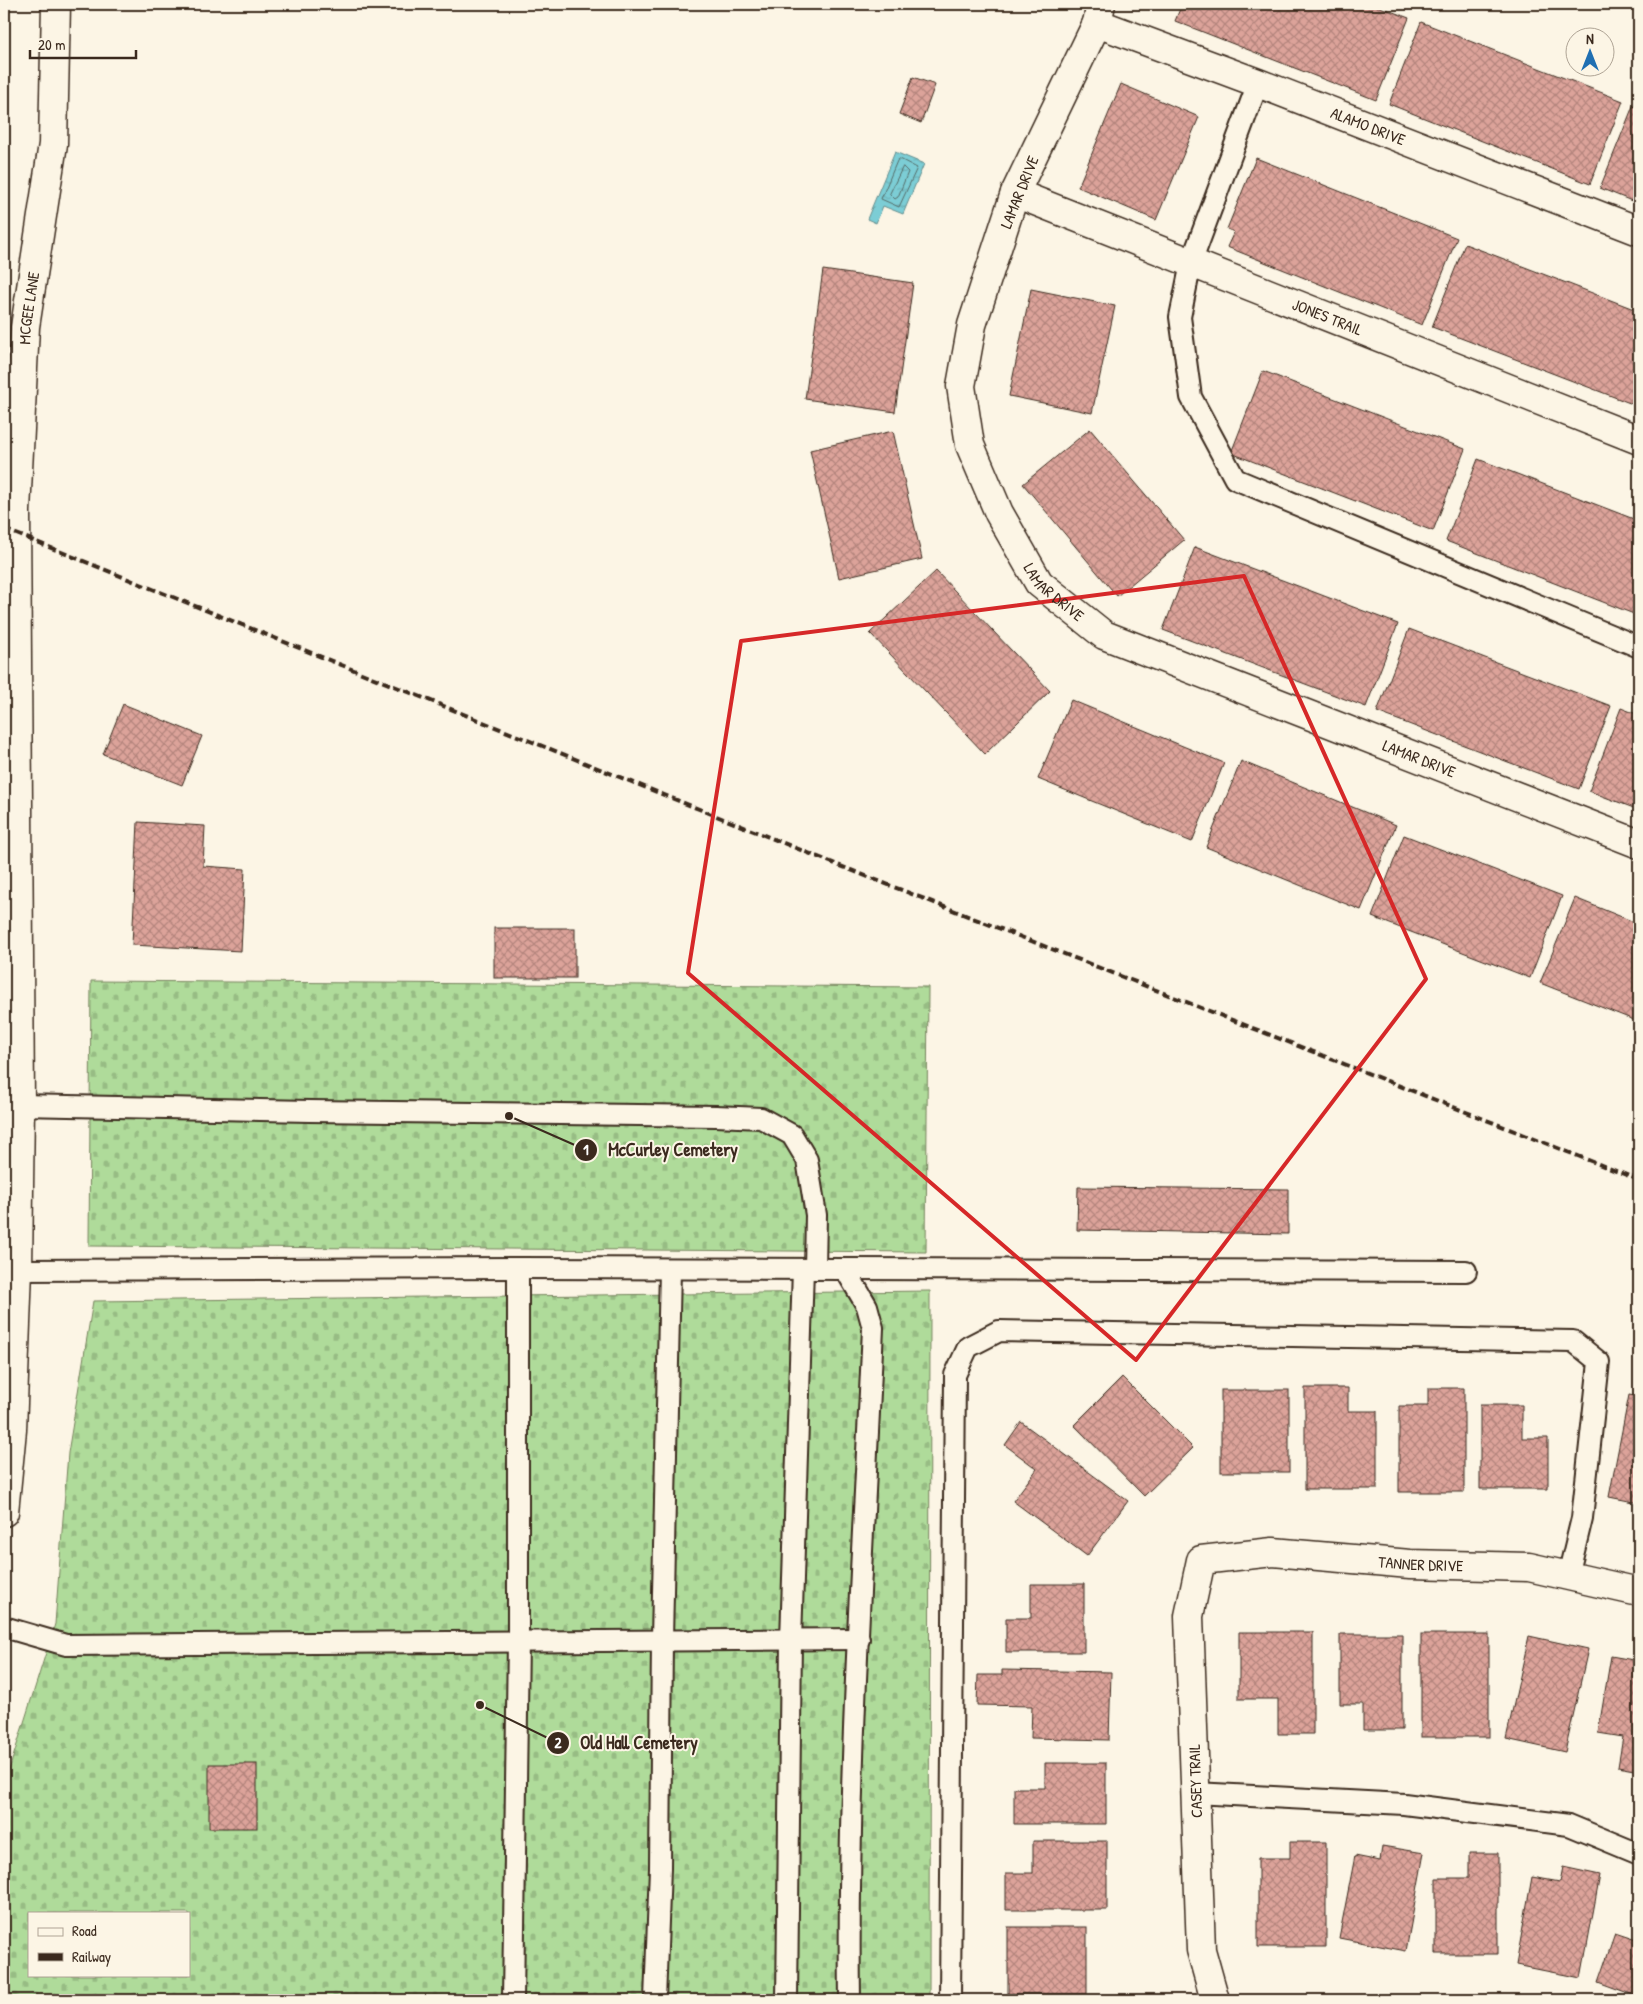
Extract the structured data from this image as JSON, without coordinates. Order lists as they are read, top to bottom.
{
  "streets": {
    "street": [
      "ALAMO DRIVE",
      "LAMAR DRIVE",
      "MCGEE LANE",
      "JONES TRAIL",
      "TANNER DRIVE",
      "CASEY TRAIL"
    ]
  },
  "crossings": [
    ["ALAMO DRIVE", "LAMAR DRIVE"],
    ["LAMAR DRIVE", "JONES TRAIL"],
    ["TANNER DRIVE", "CASEY TRAIL"]
  ],
  "places": ["McCurley Cemetery", "Old Hall Cemetery"],
  "legend": ["Road", "Railway"],
  "scale_bar": "20 m",
  "north": "top"
}
